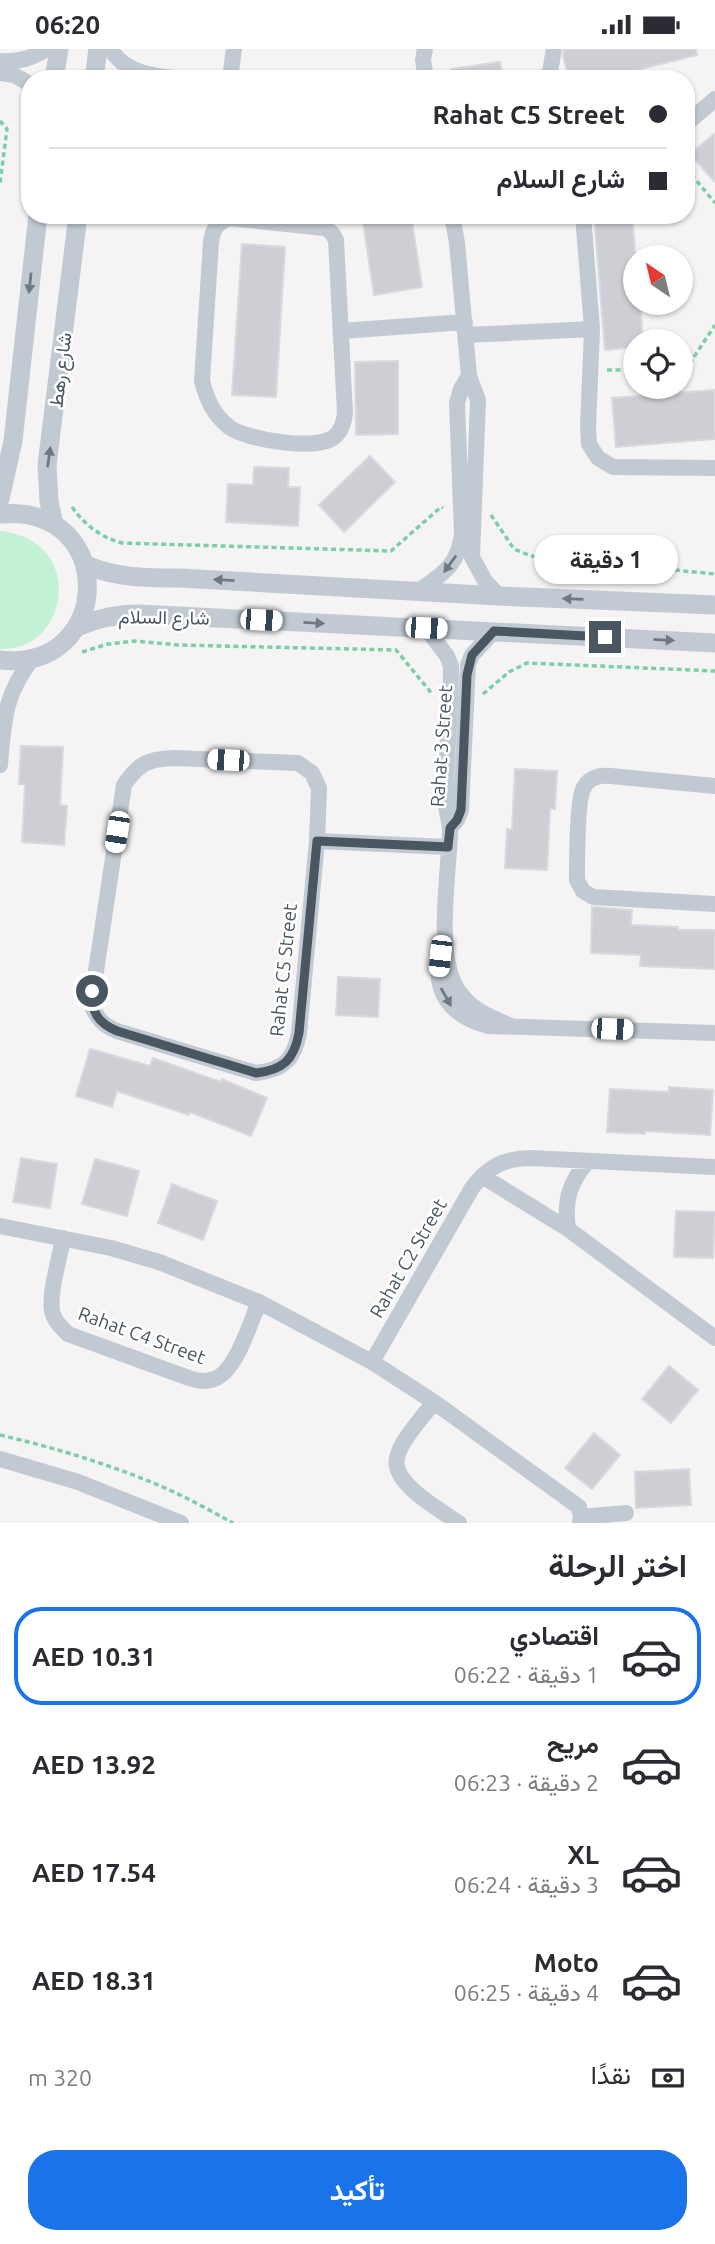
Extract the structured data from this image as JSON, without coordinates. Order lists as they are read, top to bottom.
{
  "streets": {
    "street": [
      "شارع رهط",
      "شارع السلام",
      "Rahat 3 Street",
      "Rahat C5 Street",
      "Rahat C2 Street",
      "Rahat C4 Street"
    ]
  },
  "crossings": [
    ["شارع السلام", "Rahat 3 Street"]
  ],
  "north": "top left",
  "page": {
    "status": "06:20",
    "banner": ["Rahat C5 Street", "شارع السلام"],
    "bubble": "1 دقيقة",
    "heading": "اختر الرحلة",
    "list": [
      {
        "name": "اقتصادي",
        "note": "1 دقيقة · 06:22",
        "value": "AED 10.31"
      },
      {
        "name": "مريح",
        "note": "2 دقيقة · 06:23",
        "value": "AED 13.92"
      },
      {
        "name": "XL",
        "note": "3 دقيقة · 06:24",
        "value": "AED 17.54"
      },
      {
        "name": "Moto",
        "note": "4 دقيقة · 06:25",
        "value": "AED 18.31"
      }
    ],
    "pay": ["نقدًا", "320 m"],
    "buttons": "تأكيد"
  }
}
